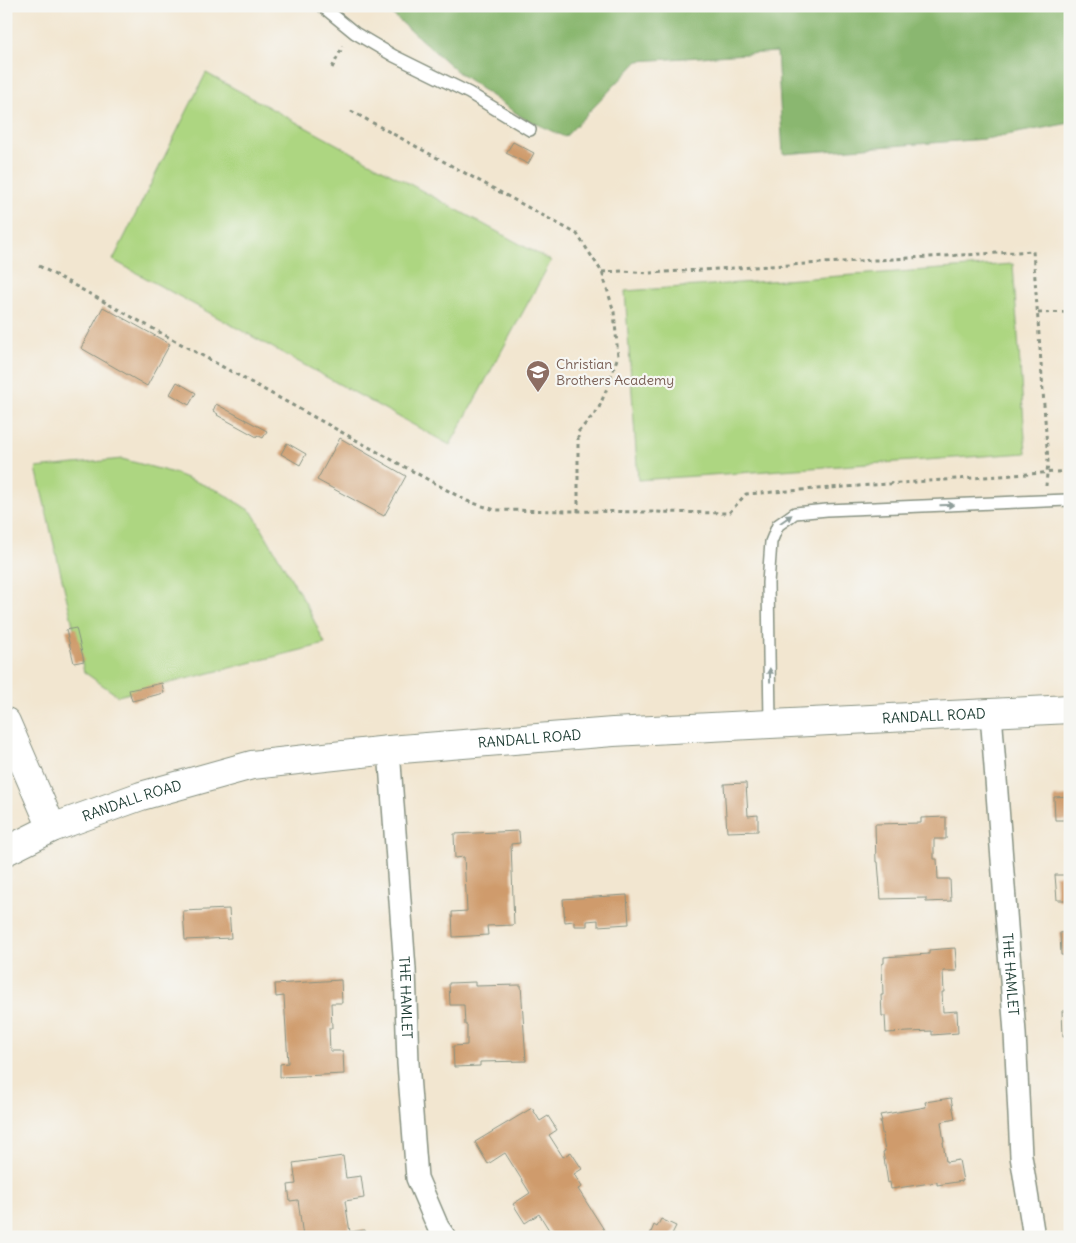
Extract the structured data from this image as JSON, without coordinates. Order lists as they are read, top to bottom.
{
  "streets": {
    "street": ["RANDALL ROAD", "THE HAMLET"]
  },
  "crossings": [
    ["RANDALL ROAD", "THE HAMLET"]
  ],
  "places": {
    "school or university": ["Christian Brothers Academy"]
  }
}
